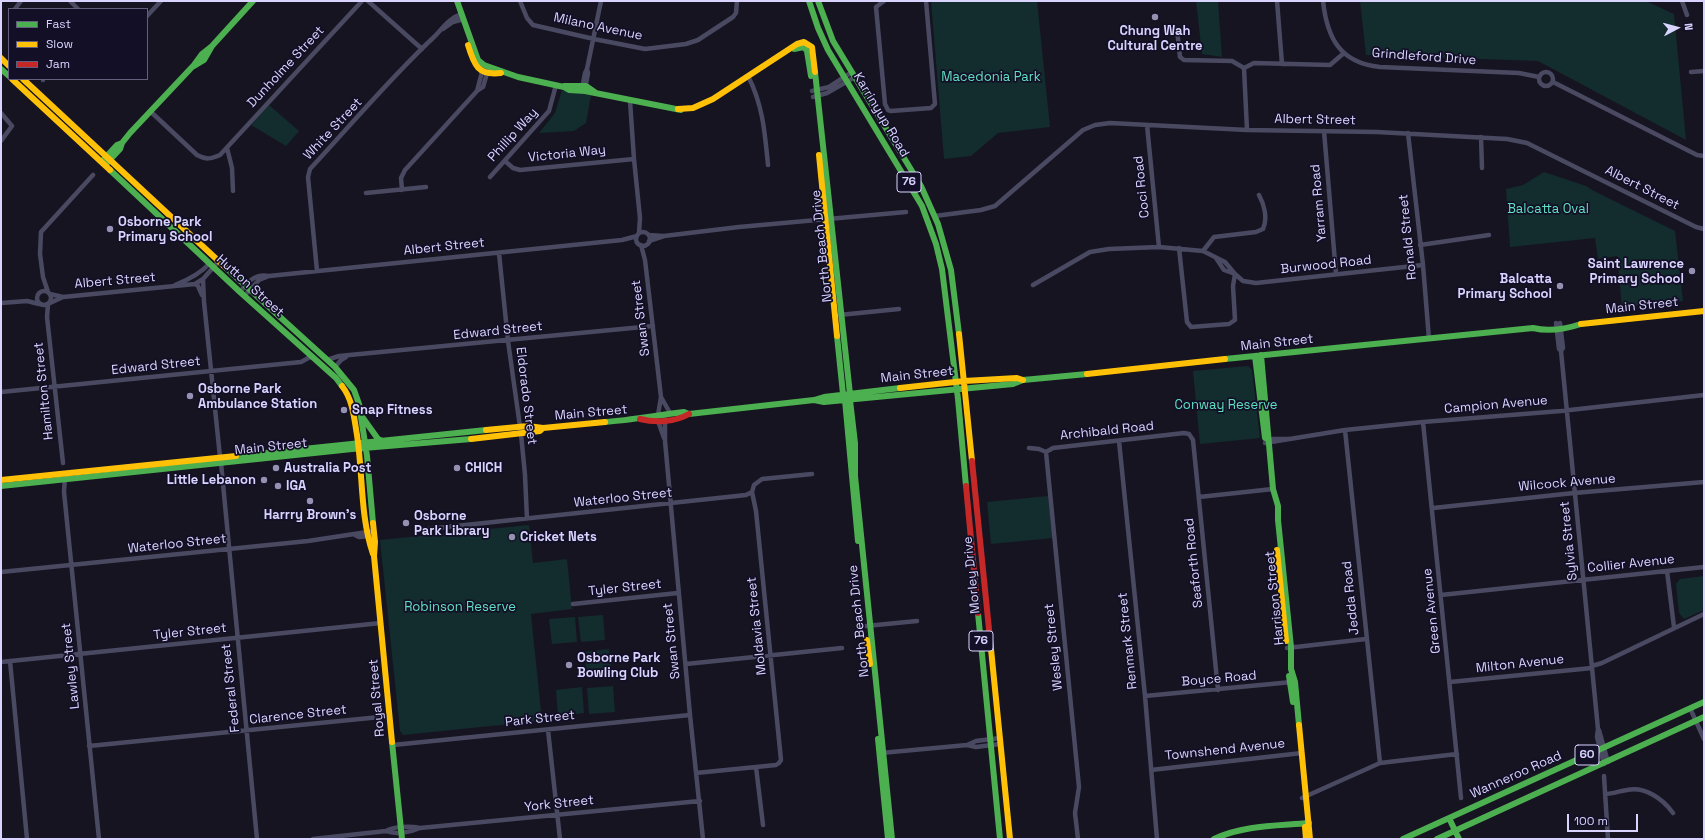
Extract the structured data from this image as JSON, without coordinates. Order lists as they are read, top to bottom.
{
  "streets": {
    "main road": [
      "Karrinyup Road",
      "76",
      "North Beach Drive",
      "Hutton Street",
      "Main Street",
      "Morley Drive",
      "Harrison Street",
      "Royal Street",
      "60",
      "Wanneroo Road"
    ],
    "street": [
      "Milano Avenue",
      "Grindleford Drive",
      "Dunholme Street",
      "Albert Street",
      "White Street",
      "Phillip Way",
      "Victoria Way",
      "Coci Road",
      "Yarram Road",
      "Ronald Street",
      "Burwood Road",
      "Swan Street",
      "Edward Street",
      "Hamilton Street",
      "Eldorado Street",
      "Campion Avenue",
      "Archibald Road",
      "Wilcock Avenue",
      "Waterloo Street",
      "Sylvia Street",
      "Seaforth Road",
      "Collier Avenue",
      "Tyler Street",
      "Jedda Road",
      "Green Avenue",
      "Moldavia Street",
      "Renmark Street",
      "Wesley Street",
      "Milton Avenue",
      "Lawley Street",
      "Boyce Road",
      "Federal Street",
      "Clarence Street",
      "Park Street",
      "Townshend Avenue",
      "York Street"
    ]
  },
  "crossings": [
    ["Karrinyup Road", "Albert Street"],
    ["Karrinyup Road", "Main Street"],
    ["Karrinyup Road", "Morley Drive"],
    ["Albert Street", "White Street"],
    ["Albert Street", "Coci Road"],
    ["Albert Street", "Yarram Road"],
    ["Albert Street", "Ronald Street"],
    ["Albert Street", "Hutton Street"],
    ["Albert Street", "Swan Street"],
    ["Albert Street", "Hamilton Street"],
    ["Albert Street", "Eldorado Street"],
    ["Albert Street", "Federal Street"],
    ["Phillip Way", "Victoria Way"],
    ["Coci Road", "Burwood Road"],
    ["Yarram Road", "Burwood Road"],
    ["Ronald Street", "Burwood Road"],
    ["Ronald Street", "Main Street"],
    ["North Beach Drive", "Main Street"],
    ["Hutton Street", "Main Street"],
    ["Hutton Street", "Edward Street"],
    ["Hutton Street", "Royal Street"],
    ["Main Street", "Swan Street"],
    ["Main Street", "Eldorado Street"],
    ["Main Street", "Sylvia Street"],
    ["Main Street", "Morley Drive"],
    ["Main Street", "Harrison Street"],
    ["Main Street", "Lawley Street"],
    ["Main Street", "Federal Street"],
    ["Main Street", "Royal Street"],
    ["Swan Street", "Edward Street"],
    ["Swan Street", "Waterloo Street"],
    ["Swan Street", "Tyler Street"],
    ["Swan Street", "Park Street"],
    ["Swan Street", "York Street"],
    ["Edward Street", "Hamilton Street"],
    ["Edward Street", "Eldorado Street"],
    ["Edward Street", "Federal Street"],
    ["Eldorado Street", "Waterloo Street"],
    ["Campion Avenue", "Sylvia Street"],
    ["Campion Avenue", "Harrison Street"],
    ["Campion Avenue", "Jedda Road"],
    ["Campion Avenue", "Green Avenue"],
    ["Archibald Road", "Seaforth Road"],
    ["Archibald Road", "Renmark Street"],
    ["Archibald Road", "Wesley Street"],
    ["Wilcock Avenue", "Sylvia Street"],
    ["Wilcock Avenue", "Green Avenue"],
    ["Waterloo Street", "Moldavia Street"],
    ["Waterloo Street", "Lawley Street"],
    ["Waterloo Street", "Federal Street"],
    ["Waterloo Street", "Royal Street"],
    ["Sylvia Street", "Collier Avenue"],
    ["Sylvia Street", "Milton Avenue"],
    ["Sylvia Street", "Wanneroo Road"],
    ["Seaforth Road", "Boyce Road"],
    ["Collier Avenue", "Green Avenue"],
    ["Tyler Street", "Lawley Street"],
    ["Tyler Street", "Federal Street"],
    ["Tyler Street", "Royal Street"],
    ["Harrison Street", "Boyce Road"],
    ["Harrison Street", "Townshend Avenue"],
    ["Green Avenue", "Milton Avenue"],
    ["Renmark Street", "Boyce Road"],
    ["Renmark Street", "Townshend Avenue"],
    ["Lawley Street", "Clarence Street"],
    ["Federal Street", "Clarence Street"],
    ["Royal Street", "Clarence Street"],
    ["Royal Street", "Park Street"],
    ["Royal Street", "York Street"]
  ],
  "parks": [
    "Macedonia Park",
    "Balcatta Oval",
    "Conway Reserve",
    "Robinson Reserve"
  ],
  "places": [
    "Chung Wah Cultural Centre",
    "Osborne Park Primary School",
    "Saint Lawrence Primary School",
    "Balcatta Primary School",
    "Osborne Park Ambulance Station",
    "Snap Fitness",
    "Australia Post",
    "CHICH",
    "Little Lebanon",
    "IGA",
    "Harrry Brown's",
    "Osborne Park Library",
    "Cricket Nets",
    "Osborne Park Bowling Club"
  ],
  "legend": ["Fast", "Slow", "Jam"],
  "scale_bar": "100 m",
  "north": "right"
}
